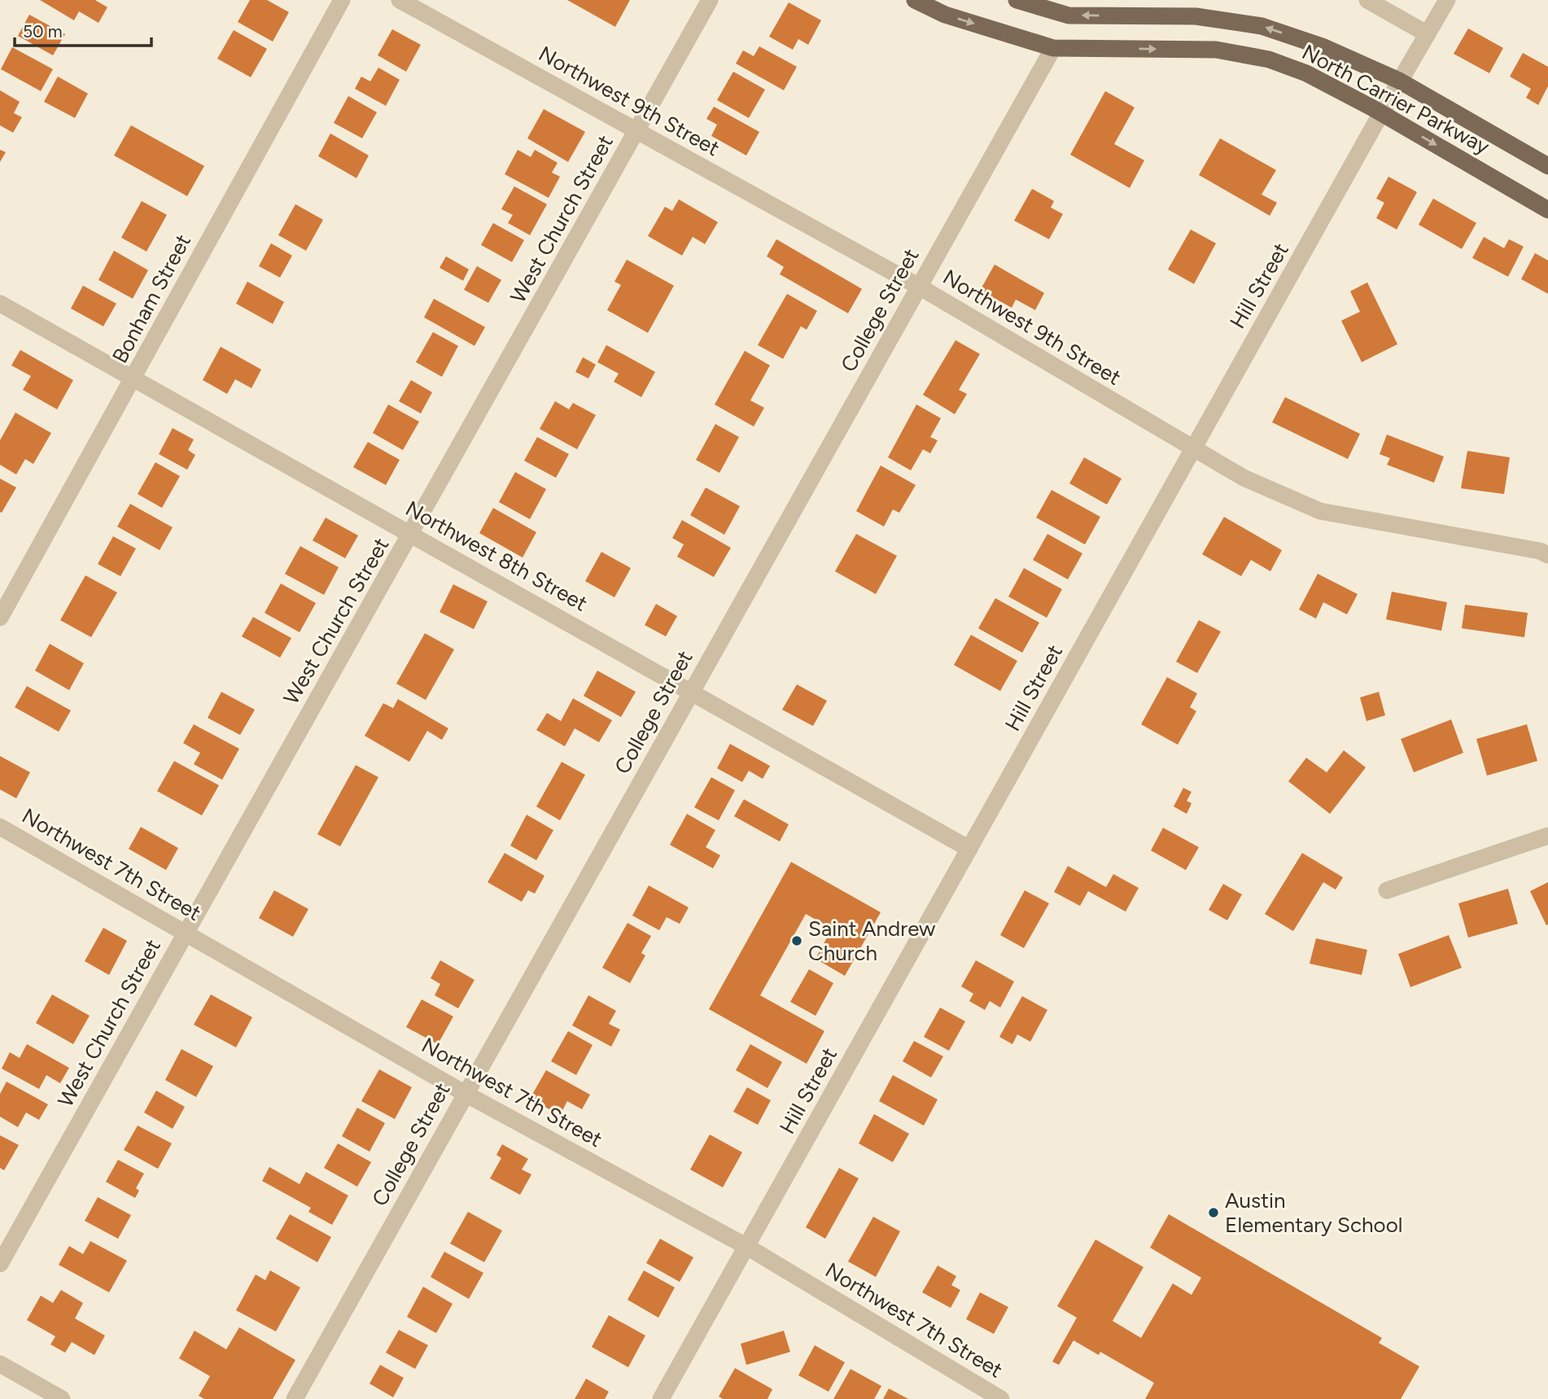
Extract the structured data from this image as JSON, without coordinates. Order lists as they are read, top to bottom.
{
  "streets": {
    "main road": ["North Carrier Parkway"],
    "street": [
      "Northwest 9th Street",
      "West Church Street",
      "Hill Street",
      "Bonham Street",
      "College Street",
      "Northwest 8th Street",
      "Northwest 7th Street"
    ]
  },
  "crossings": [
    ["North Carrier Parkway", "Hill Street"],
    ["North Carrier Parkway", "College Street"],
    ["Northwest 9th Street", "West Church Street"],
    ["Northwest 9th Street", "Hill Street"],
    ["Northwest 9th Street", "College Street"],
    ["West Church Street", "Northwest 8th Street"],
    ["West Church Street", "Northwest 7th Street"],
    ["Hill Street", "Northwest 8th Street"],
    ["Hill Street", "Northwest 7th Street"],
    ["Bonham Street", "Northwest 8th Street"],
    ["College Street", "Northwest 8th Street"],
    ["College Street", "Northwest 7th Street"]
  ],
  "places": ["Saint Andrew Church", "Austin Elementary School"],
  "scale_bar": "50 m"
}
